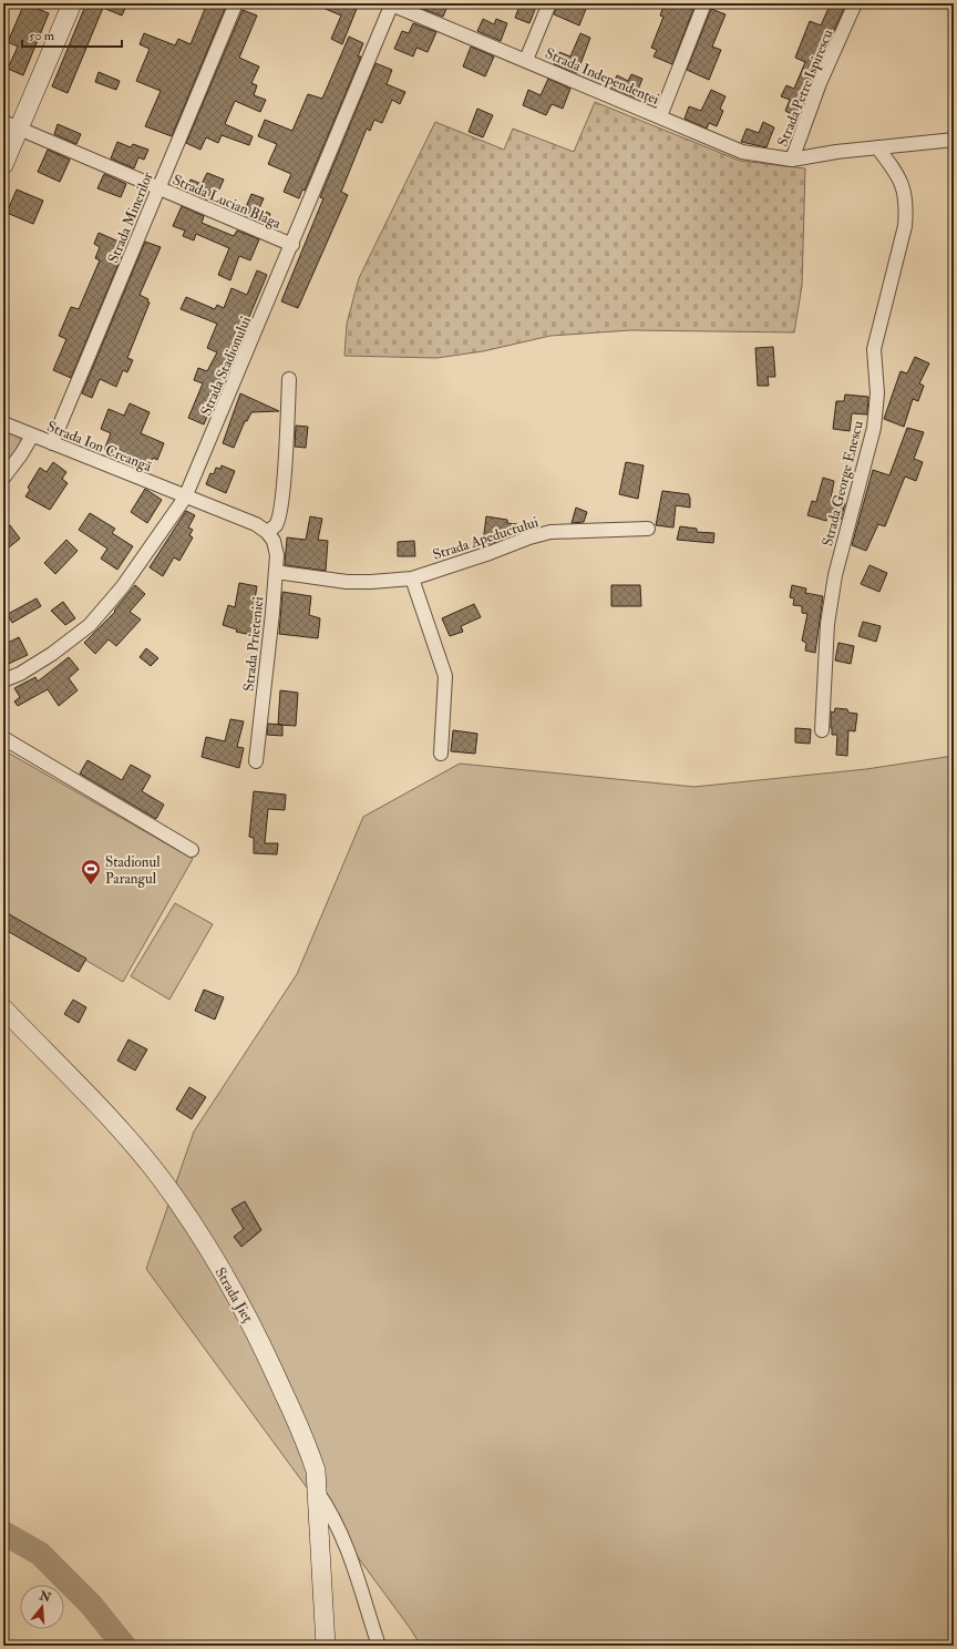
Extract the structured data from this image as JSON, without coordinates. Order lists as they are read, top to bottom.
{
  "streets": {
    "main road": ["Strada Jieț"],
    "street": [
      "Strada Independenței",
      "Strada Petre Ispirescu",
      "Strada Lucian Blaga",
      "Strada Minerilor",
      "Strada Stadionului",
      "Strada Ion Creangă",
      "Strada George Enescu",
      "Strada Apeductului",
      "Strada Prieteniei"
    ]
  },
  "crossings": [
    ["Strada Independenței", "Strada Petre Ispirescu"],
    ["Strada Independenței", "Strada Stadionului"],
    ["Strada Independenței", "Strada George Enescu"],
    ["Strada Lucian Blaga", "Strada Minerilor"],
    ["Strada Lucian Blaga", "Strada Stadionului"],
    ["Strada Minerilor", "Strada Ion Creangă"],
    ["Strada Stadionului", "Strada Ion Creangă"],
    ["Strada Apeductului", "Strada Prieteniei"]
  ],
  "places": {
    "sports": ["Stadionul Parangul"]
  },
  "scale_bar": "50 m",
  "north": "top"
}
